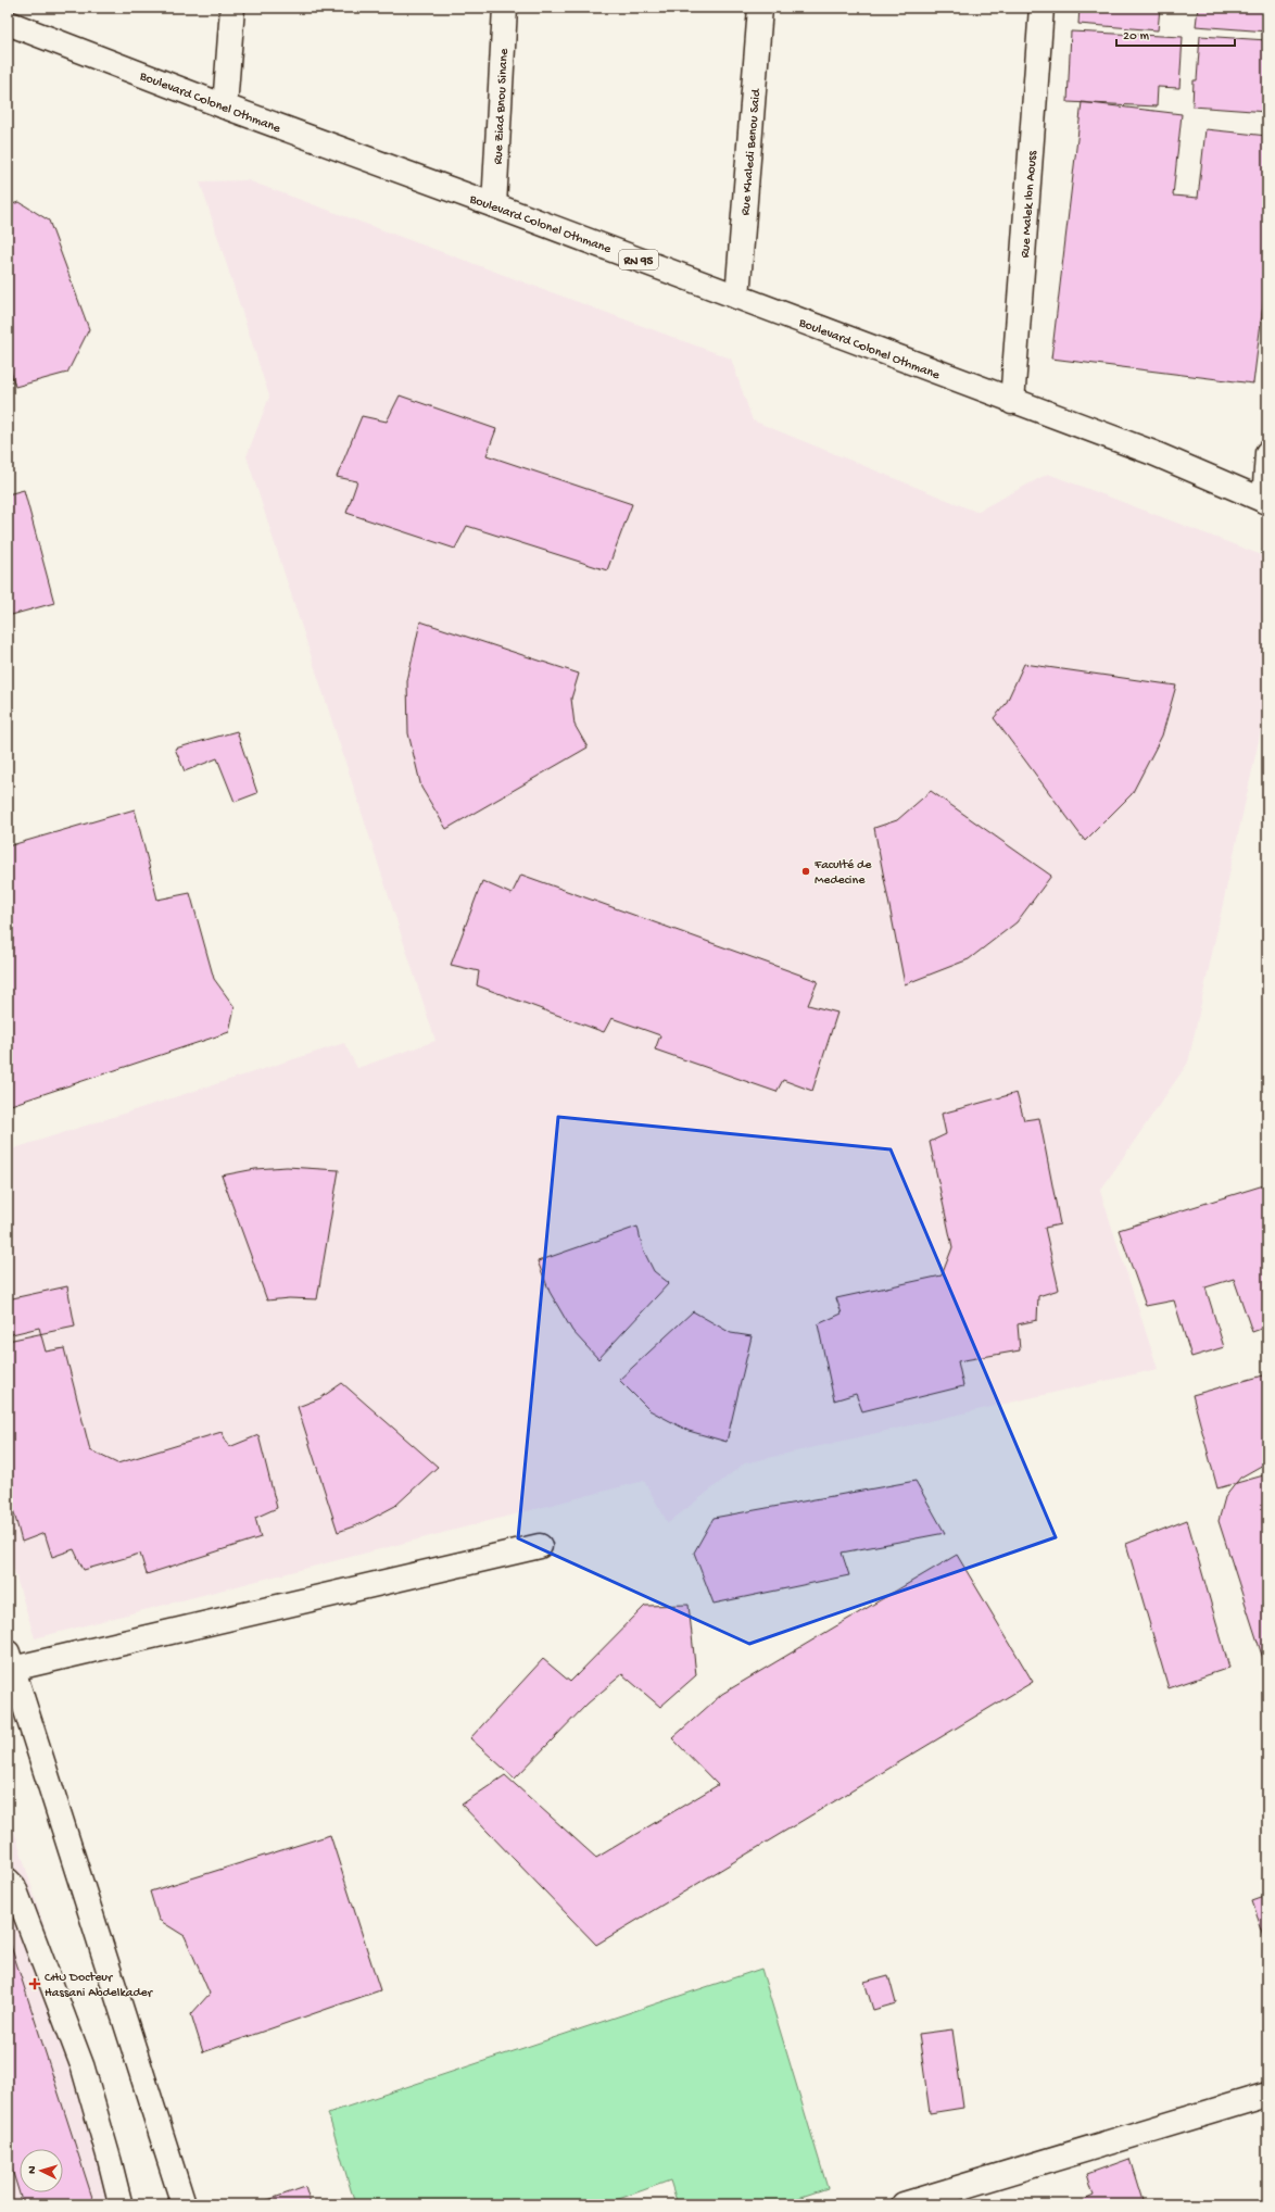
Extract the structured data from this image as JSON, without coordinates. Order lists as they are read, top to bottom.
{
  "streets": {
    "street": [
      "Boulevard Colonel Othmane",
      "Rue Ziad Bnou Sinane",
      "Rue Khaledi Benou Said",
      "Rue Malek Ibn Aouss",
      "RN 95"
    ]
  },
  "crossings": [
    ["Boulevard Colonel Othmane", "Rue Ziad Bnou Sinane"],
    ["Boulevard Colonel Othmane", "Rue Khaledi Benou Said"],
    ["Boulevard Colonel Othmane", "Rue Malek Ibn Aouss"]
  ],
  "places": {
    "other": ["Faculté de Medecine"],
    "health": ["CHU Docteur Hassani Abdelkader"]
  },
  "scale_bar": "20 m",
  "north": "left"
}
